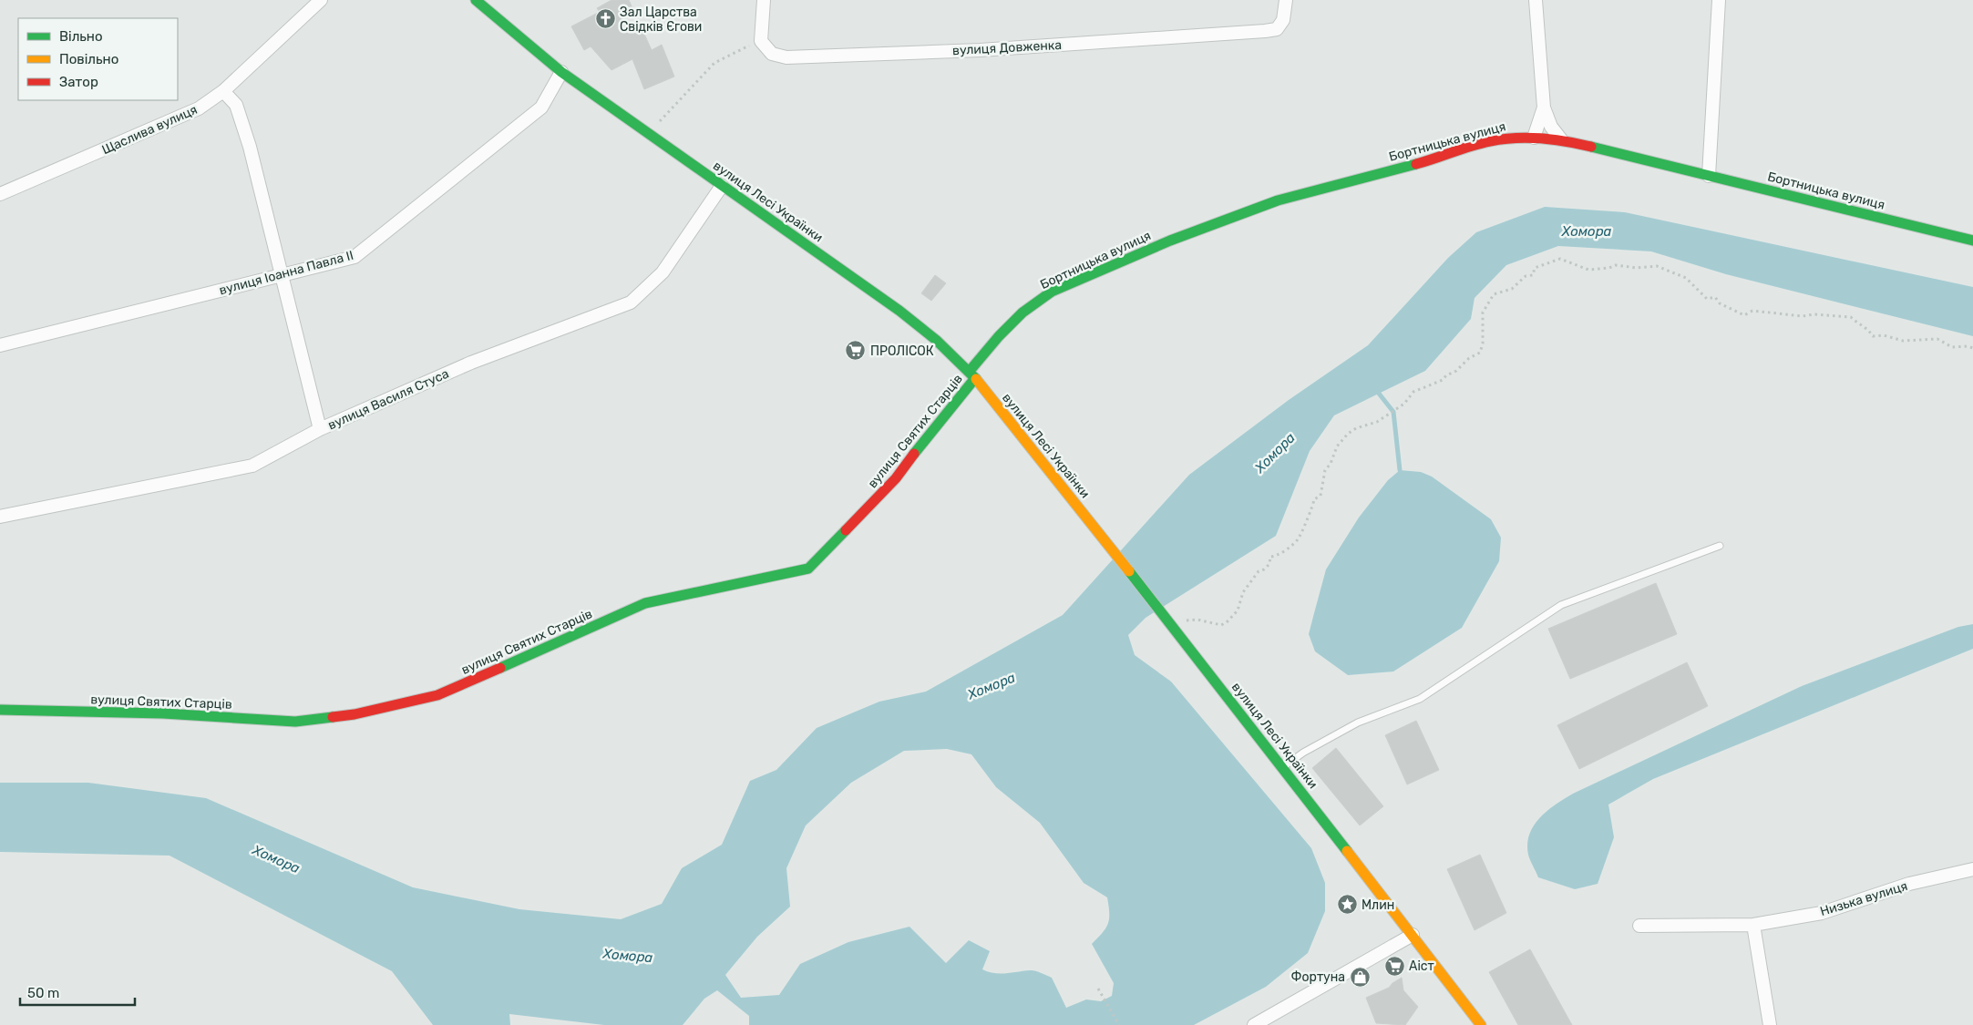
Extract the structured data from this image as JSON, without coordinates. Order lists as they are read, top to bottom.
{
  "streets": {
    "street": [
      "вулиця Довженка",
      "Щаслива вулиця",
      "Бортницька вулиця",
      "вулиця Лесі Українки",
      "вулиця Іоанна Павла II",
      "вулиця Василя Стуса",
      "вулиця Святих Старців",
      "Низька вулиця"
    ]
  },
  "crossings": [
    ["Бортницька вулиця", "вулиця Лесі Українки"],
    ["Бортницька вулиця", "вулиця Святих Старців"],
    ["вулиця Лесі Українки", "вулиця Іоанна Павла II"],
    ["вулиця Лесі Українки", "вулиця Василя Стуса"],
    ["вулиця Лесі Українки", "вулиця Святих Старців"]
  ],
  "water": ["Хомора"],
  "places": {
    "church": ["Зал Царства Свідків Єгови"],
    "supermarket": ["ПРОЛІСОК", "Аіст"],
    "place": ["Млин"],
    "shop": ["Фортуна"]
  },
  "legend": ["Вільно", "Повільно", "Затор"],
  "scale_bar": "50 m"
}
